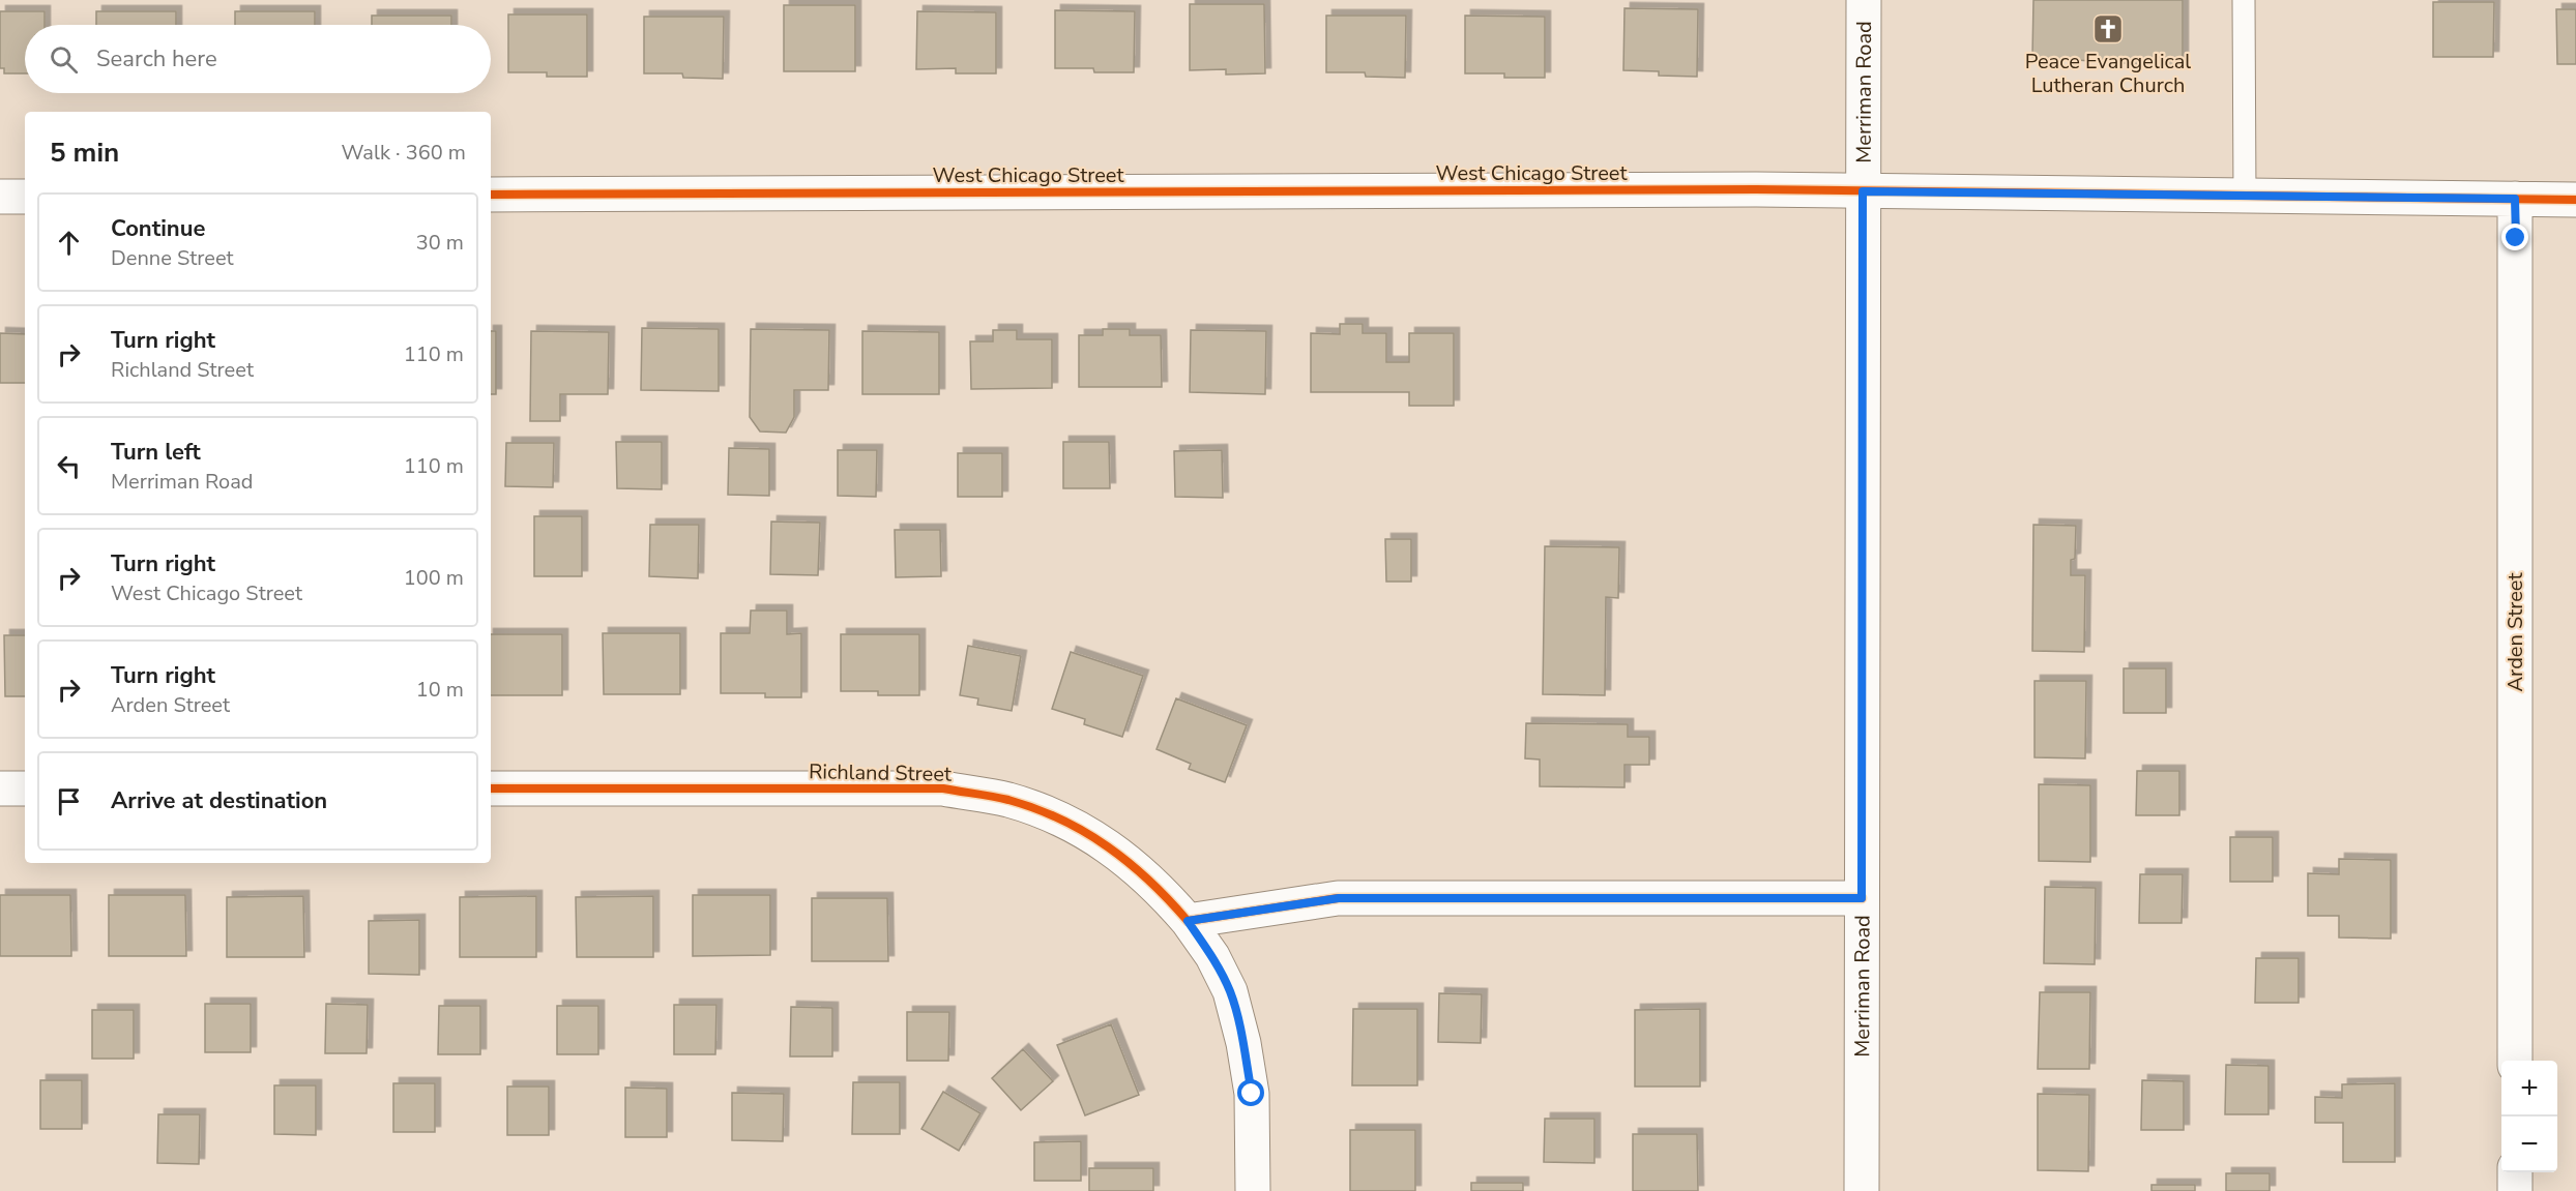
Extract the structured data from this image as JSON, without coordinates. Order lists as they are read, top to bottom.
{
  "streets": {
    "street": [
      "Merriman Road",
      "West Chicago Street",
      "Arden Street",
      "Richland Street"
    ]
  },
  "crossings": [
    ["Merriman Road", "West Chicago Street"],
    ["West Chicago Street", "Arden Street"]
  ],
  "places": {
    "church": ["Peace Evangelical Lutheran Church"]
  },
  "page": {
    "search": "Search here",
    "heading": ["5 min", "Walk · 360 m"],
    "list": [
      ["Continue", "Denne Street", "30 m"],
      ["Turn right", "Richland Street", "110 m"],
      ["Turn left", "Merriman Road", "110 m"],
      ["Turn right", "West Chicago Street", "100 m"],
      ["Turn right", "Arden Street", "10 m"],
      "Arrive at destination"
    ],
    "map_buttons": ["+", "−"]
  }
}
